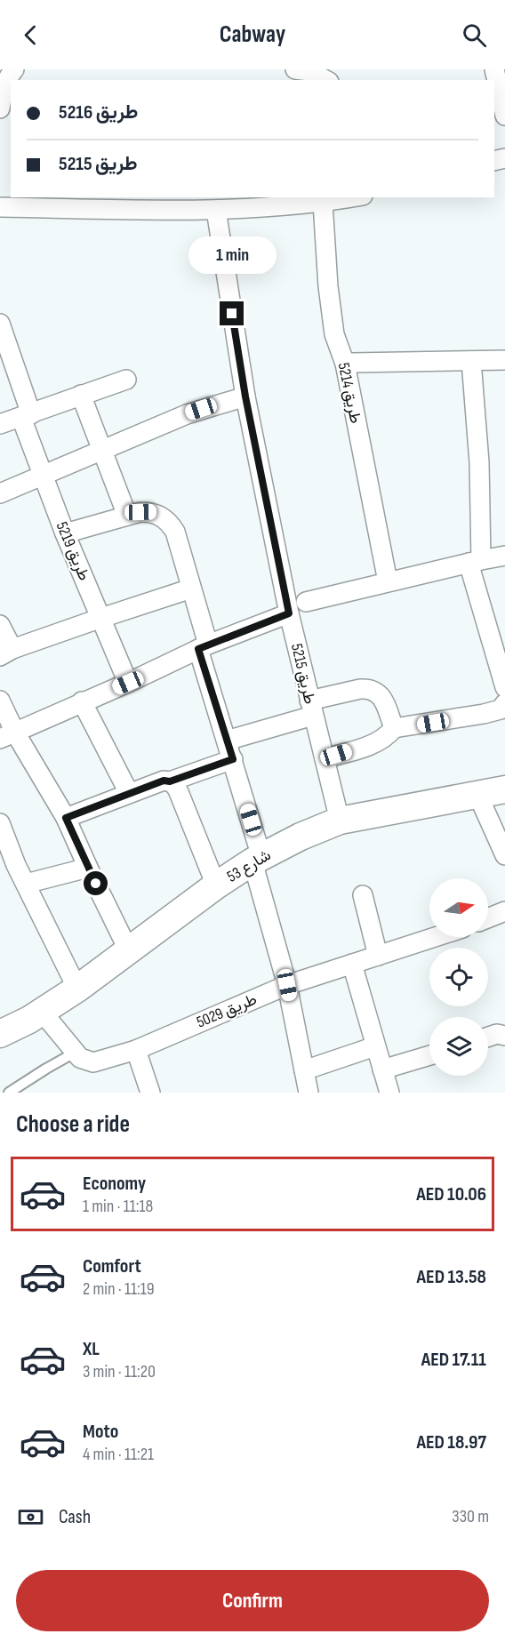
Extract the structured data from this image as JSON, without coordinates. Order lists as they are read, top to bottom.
{
  "streets": {
    "street": [
      "طريق 5214",
      "طريق 5219",
      "طريق 5215",
      "شارع 53",
      "طريق 5029"
    ]
  },
  "crossings": [
    ["طريق 5215", "شارع 53"]
  ],
  "north": "right",
  "page": {
    "header": "Cabway",
    "banner": ["طريق 5216", "طريق 5215"],
    "bubble": "1 min",
    "heading": "Choose a ride",
    "list": [
      {
        "name": "Economy",
        "note": "1 min · 11:18",
        "value": "AED 10.06"
      },
      {
        "name": "Comfort",
        "note": "2 min · 11:19",
        "value": "AED 13.58"
      },
      {
        "name": "XL",
        "note": "3 min · 11:20",
        "value": "AED 17.11"
      },
      {
        "name": "Moto",
        "note": "4 min · 11:21",
        "value": "AED 18.97"
      }
    ],
    "pay": ["Cash", "330 m"],
    "buttons": "Confirm"
  }
}
